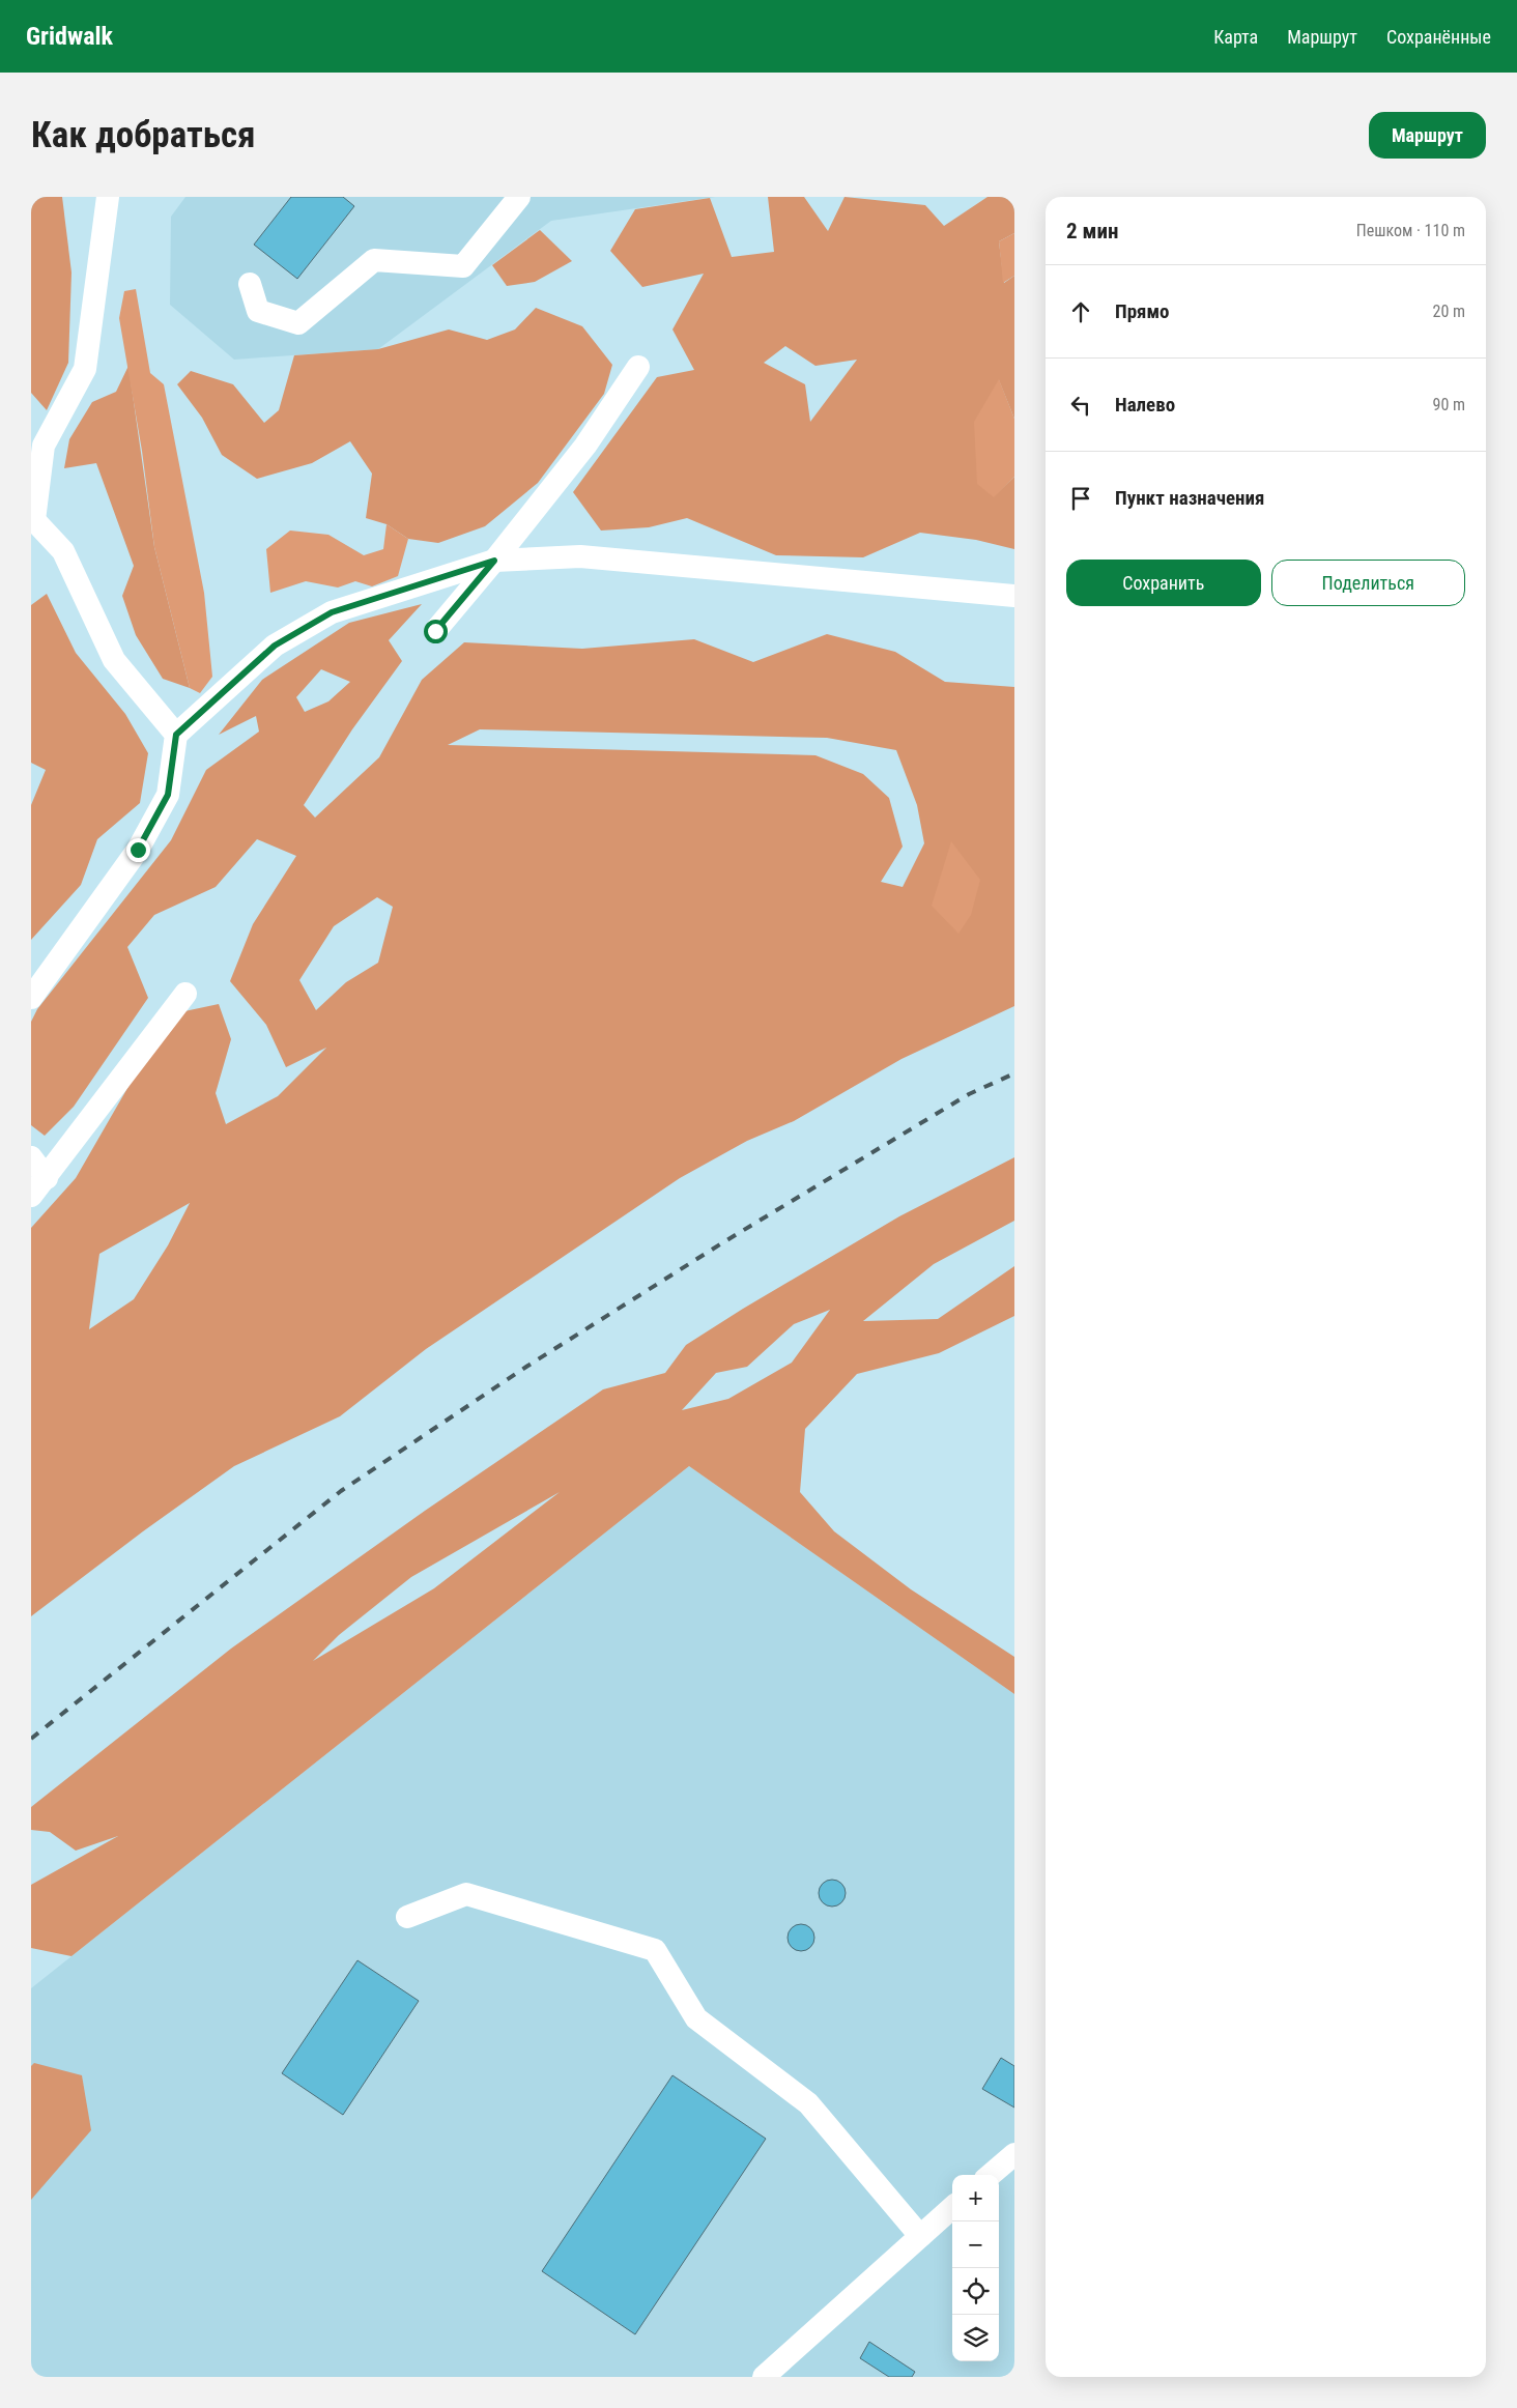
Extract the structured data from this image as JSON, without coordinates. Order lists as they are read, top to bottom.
{
  "page": {
    "header": "Gridwalk",
    "nav": ["Карта", "Маршрут", "Сохранённые"],
    "buttons": [
      "Маршрут",
      ["Сохранить", "Поделиться"]
    ],
    "title": "Как добраться",
    "heading": ["2 мин", "Пешком · 110 m"],
    "list": [
      ["Прямо", "20 m"],
      ["Налево", "90 m"],
      "Пункт назначения"
    ],
    "map_buttons": ["+", "−"]
  }
}
